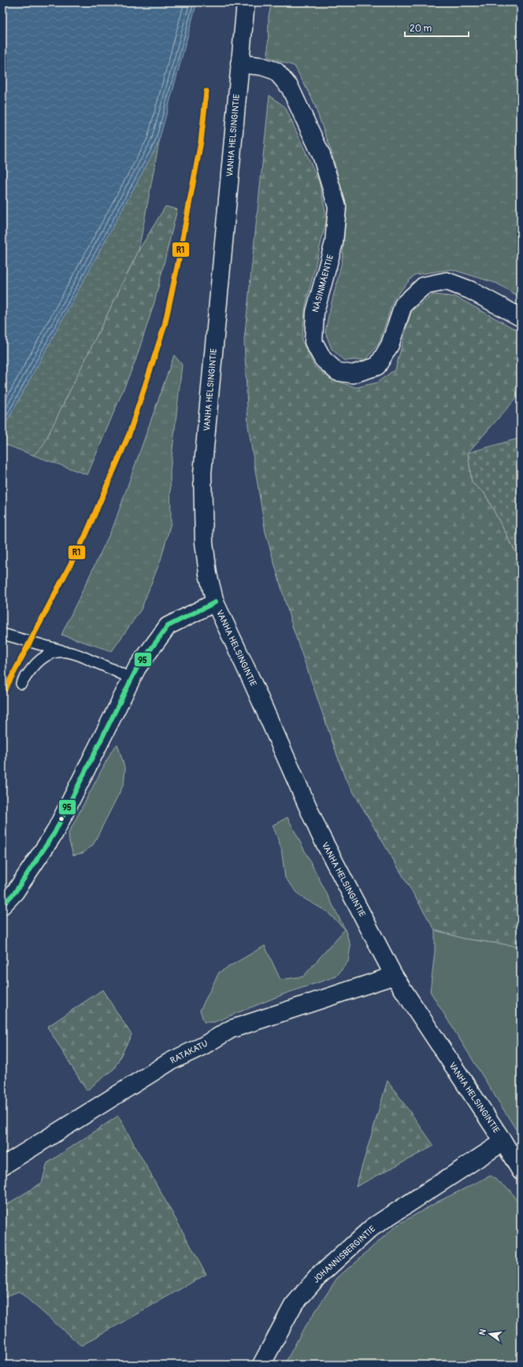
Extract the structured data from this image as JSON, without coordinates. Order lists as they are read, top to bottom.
{
  "streets": {
    "street": [
      "VANHA HELSINGINTIE",
      "NÄSINMÄENTIE",
      "RATAKATU",
      "JOHANNISBERGINTIE"
    ]
  },
  "crossings": [
    ["VANHA HELSINGINTIE", "NÄSINMÄENTIE"],
    ["VANHA HELSINGINTIE", "RATAKATU"],
    ["VANHA HELSINGINTIE", "JOHANNISBERGINTIE"]
  ],
  "lines": ["transit line R1", "transit line 95"],
  "scale_bar": "20 m",
  "north": "left"
}
